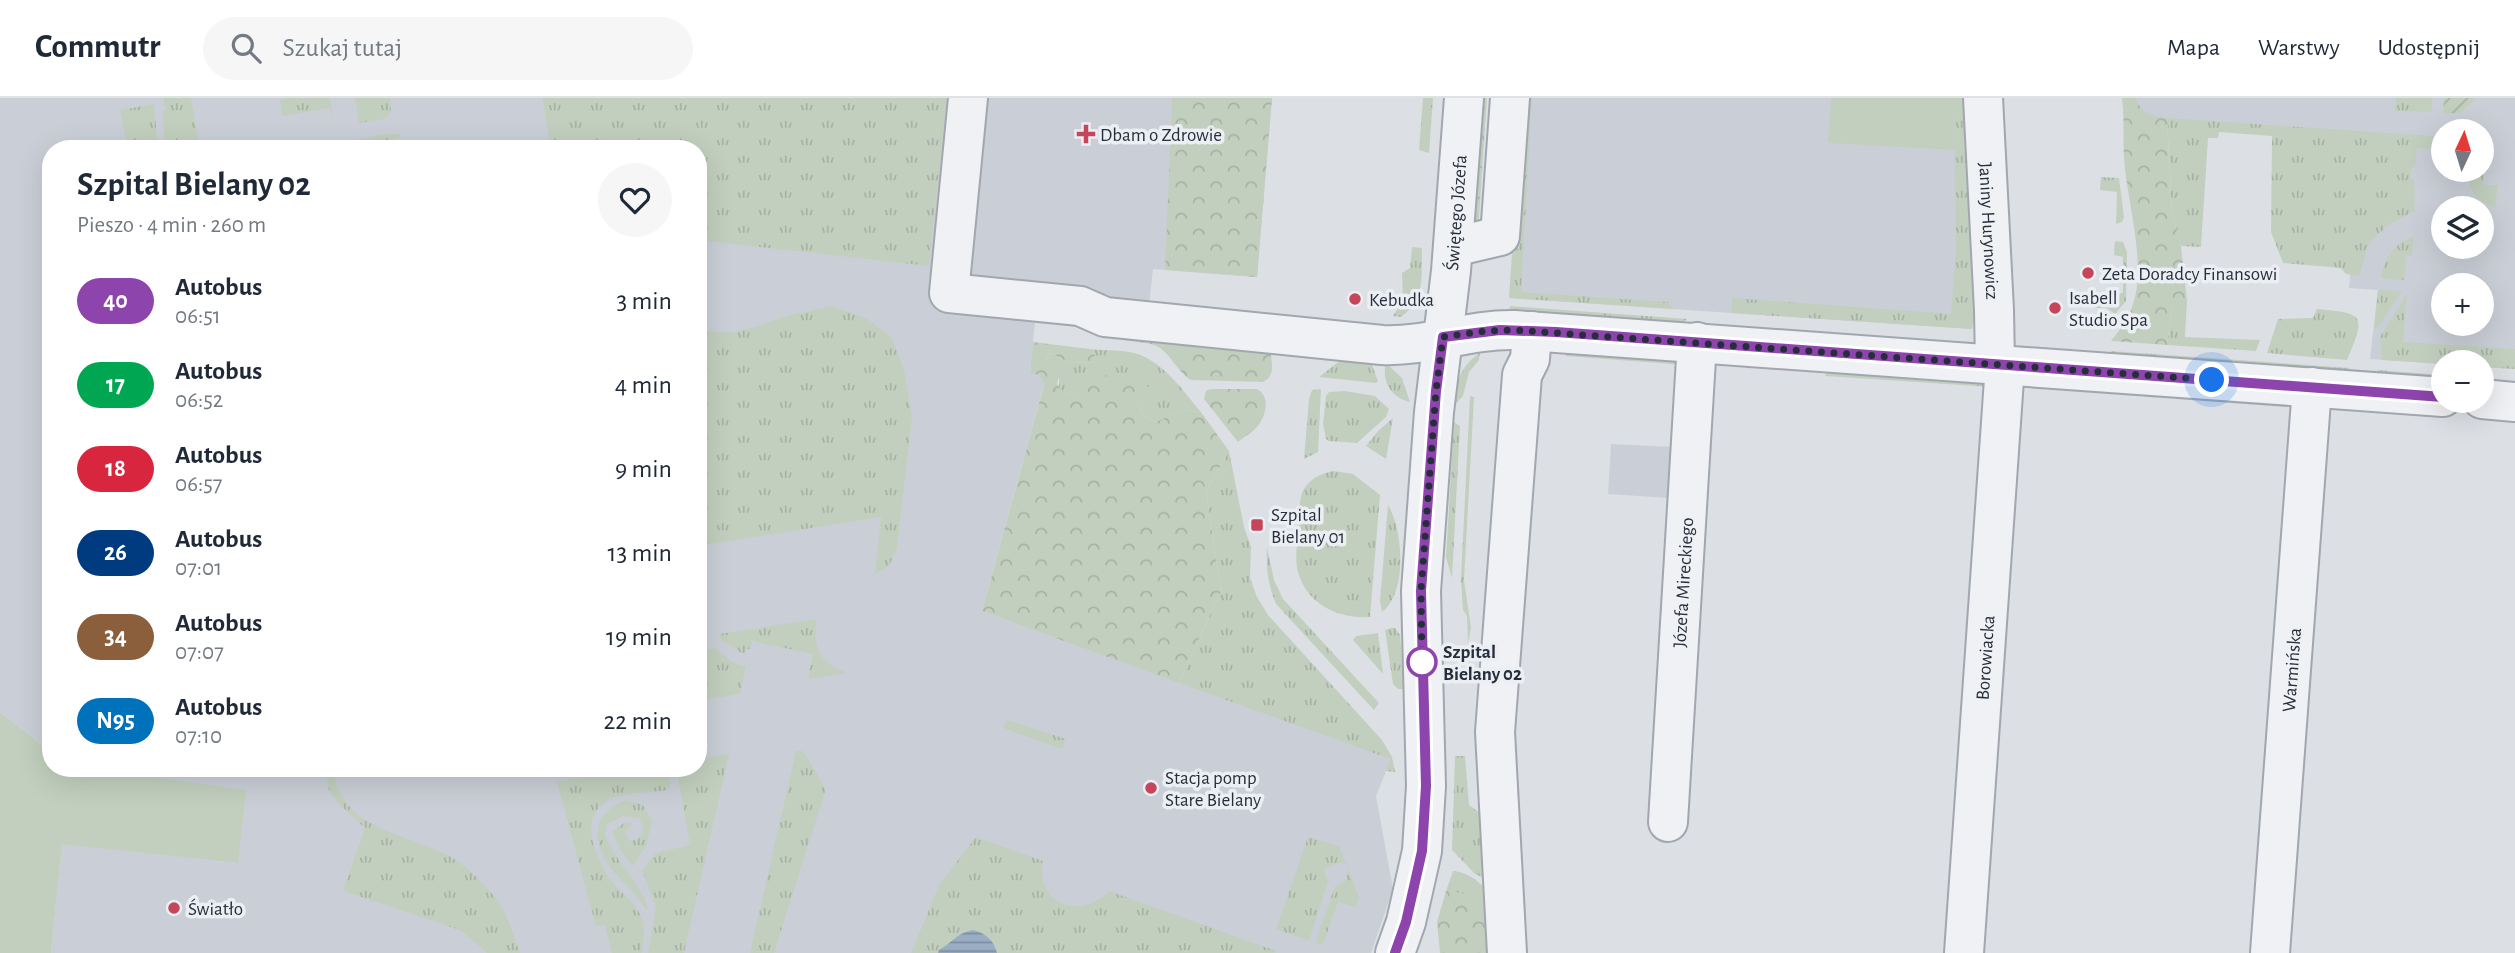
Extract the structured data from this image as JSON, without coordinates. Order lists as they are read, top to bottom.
{
  "streets": {
    "street": [
      "Świętego Józefa",
      "Janiny Hurynowicz",
      "Józefa Mireckiego",
      "Borowiacka",
      "Warmińska"
    ]
  },
  "crossings": [
    ["Janiny Hurynowicz", "Borowiacka"]
  ],
  "places": {
    "health": ["Dbam o Zdrowie"],
    "other": [
      "Zeta Doradcy Finansowi",
      "Kebudka",
      "Isabell Studio Spa",
      "Szpital Bielany 02",
      "Stacja pomp Stare Bielany",
      "Światło"
    ],
    "transit": ["Szpital Bielany 01"]
  },
  "lines": ["bus line 40"],
  "north": "top",
  "page": {
    "header": "Commutr",
    "search": "Szukaj tutaj",
    "nav": ["Mapa", "Warstwy", "Udostępnij"],
    "map_buttons": ["+", "−"],
    "heading": ["Szpital Bielany 02", "Pieszo · 4 min · 260 m"],
    "list": [
      {
        "mark": "40",
        "name": "Autobus",
        "note": "06:51",
        "value": "3 min"
      },
      {
        "mark": "17",
        "name": "Autobus",
        "note": "06:52",
        "value": "4 min"
      },
      {
        "mark": "18",
        "name": "Autobus",
        "note": "06:57",
        "value": "9 min"
      },
      {
        "mark": "26",
        "name": "Autobus",
        "note": "07:01",
        "value": "13 min"
      },
      {
        "mark": "34",
        "name": "Autobus",
        "note": "07:07",
        "value": "19 min"
      },
      {
        "mark": "N95",
        "name": "Autobus",
        "note": "07:10",
        "value": "22 min"
      }
    ]
  }
}
